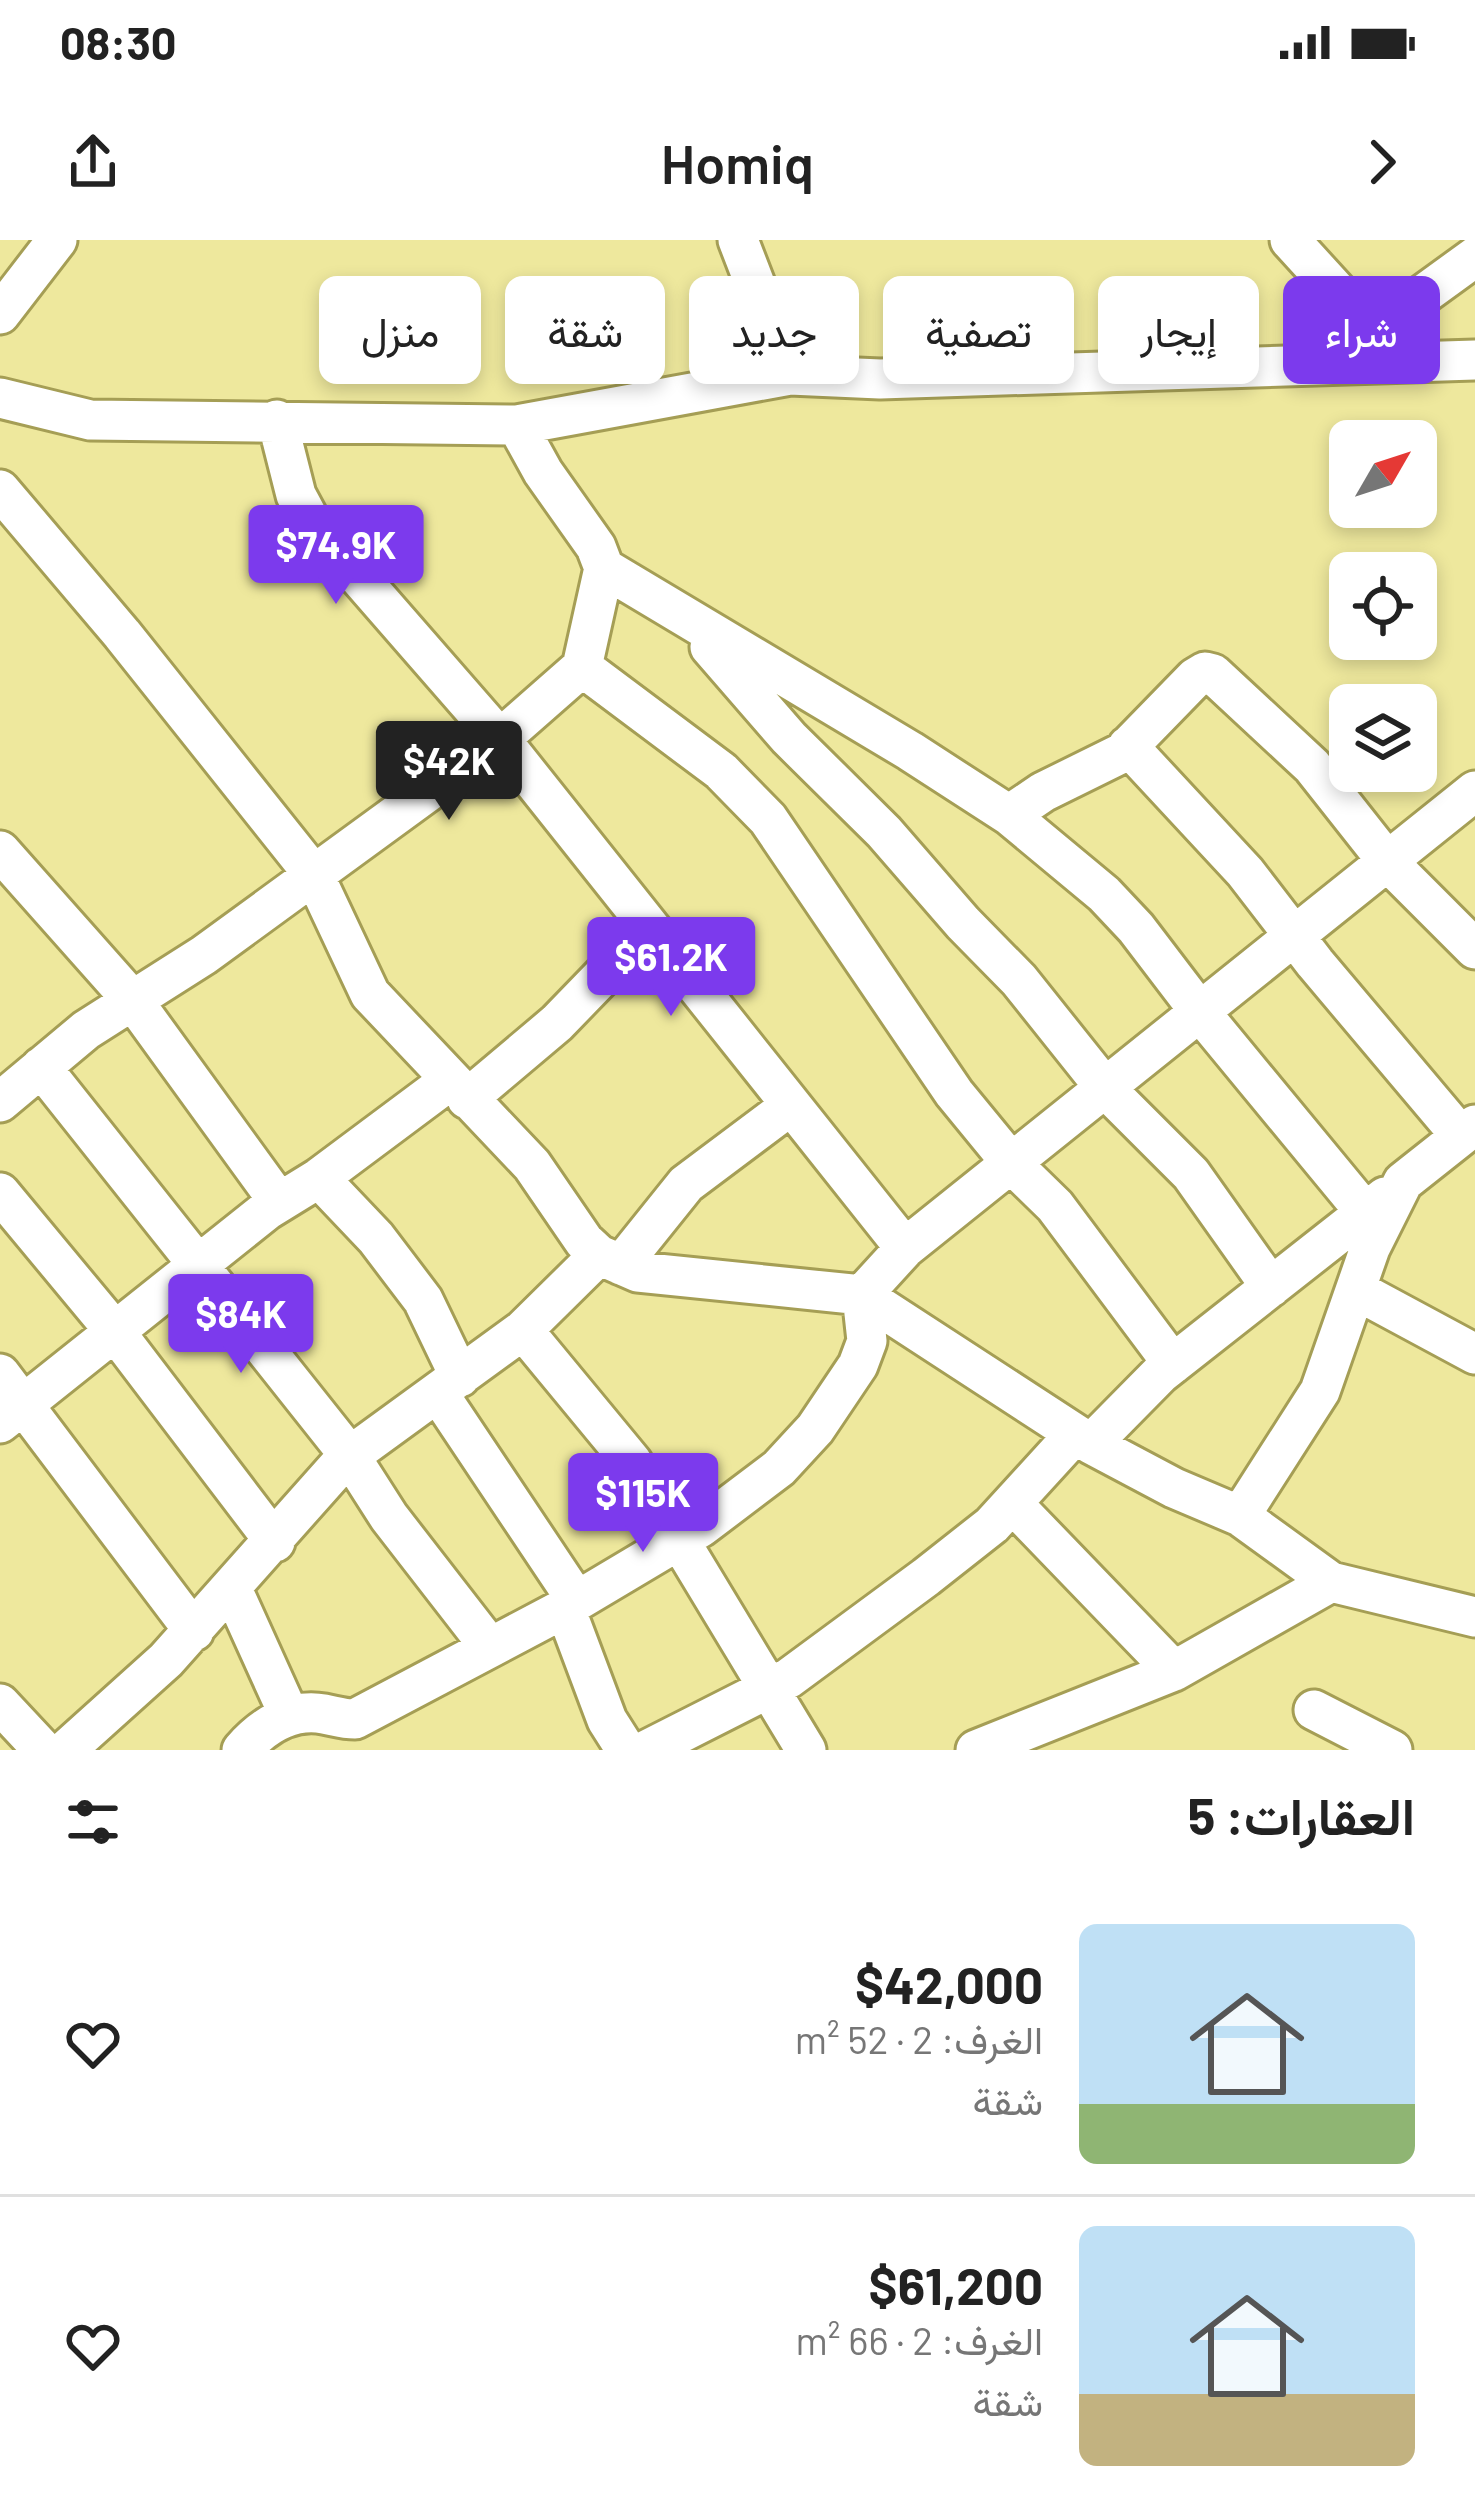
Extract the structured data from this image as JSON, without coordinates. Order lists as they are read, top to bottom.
{
  "north": "top right",
  "page": {
    "status": "08:30",
    "header": "Homiq",
    "chip": [
      "شراء",
      "إيجار",
      "تصفية",
      "جديد",
      "شقة",
      "منزل"
    ],
    "price": [
      "$74.9K",
      "$42K",
      "$61.2K",
      "$84K",
      "$115K"
    ],
    "heading": "العقارات: 5",
    "list": [
      {
        "name": "$42,000",
        "note": "الغرف: 2 · 52 m² · شقة"
      },
      {
        "name": "$61,200",
        "note": "الغرف: 2 · 66 m² · شقة"
      }
    ]
  }
}
